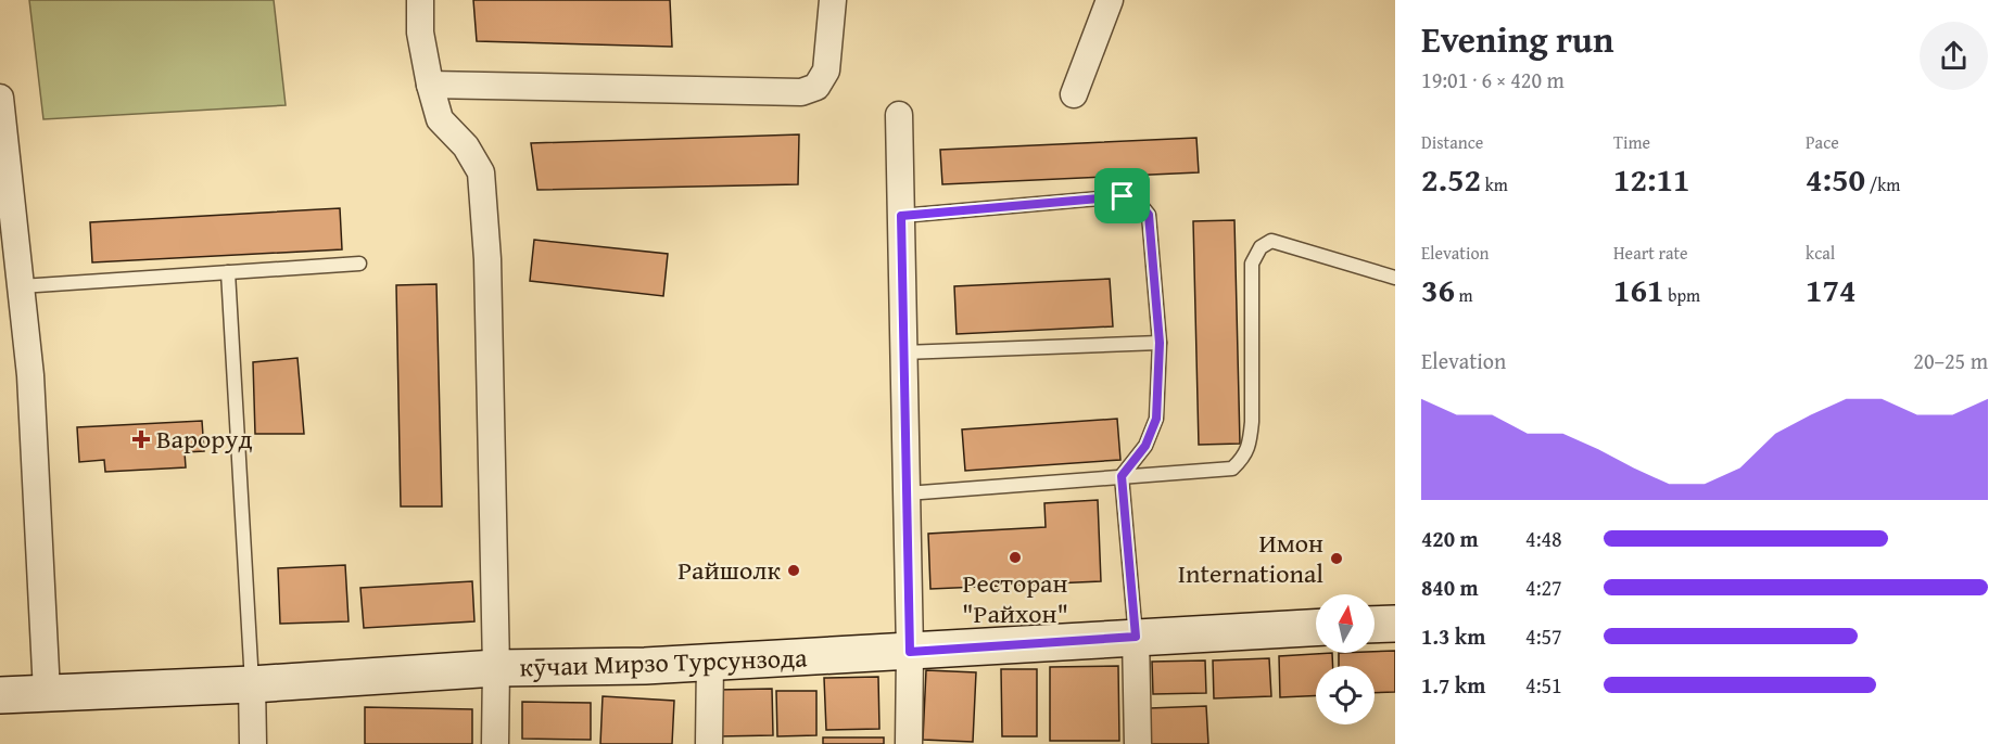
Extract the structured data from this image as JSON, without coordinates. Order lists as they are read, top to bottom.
{
  "streets": {
    "main road": ["кӯчаи Мирзо Турсунзода"]
  },
  "places": {
    "health": ["Вароруд"],
    "other": ["Ресторан \"Райхон\"", "Имон International", "Райшолк"]
  },
  "north": "top",
  "page": {
    "heading": ["Evening run", "19:01 · 6 × 420 m"],
    "stats": [
      ["Distance", "2.52 km"],
      ["Time", "12:11"],
      ["Pace", "4:50 /km"],
      ["Elevation", "36 m"],
      ["Heart rate", "161 bpm"],
      ["kcal", "174"]
    ],
    "chart": ["Elevation", "20–25 m"],
    "list": [
      {
        "name": "420 m",
        "note": "4:48"
      },
      {
        "name": "840 m",
        "note": "4:27"
      },
      {
        "name": "1.3 km",
        "note": "4:57"
      },
      {
        "name": "1.7 km",
        "note": "4:51"
      }
    ]
  }
}
